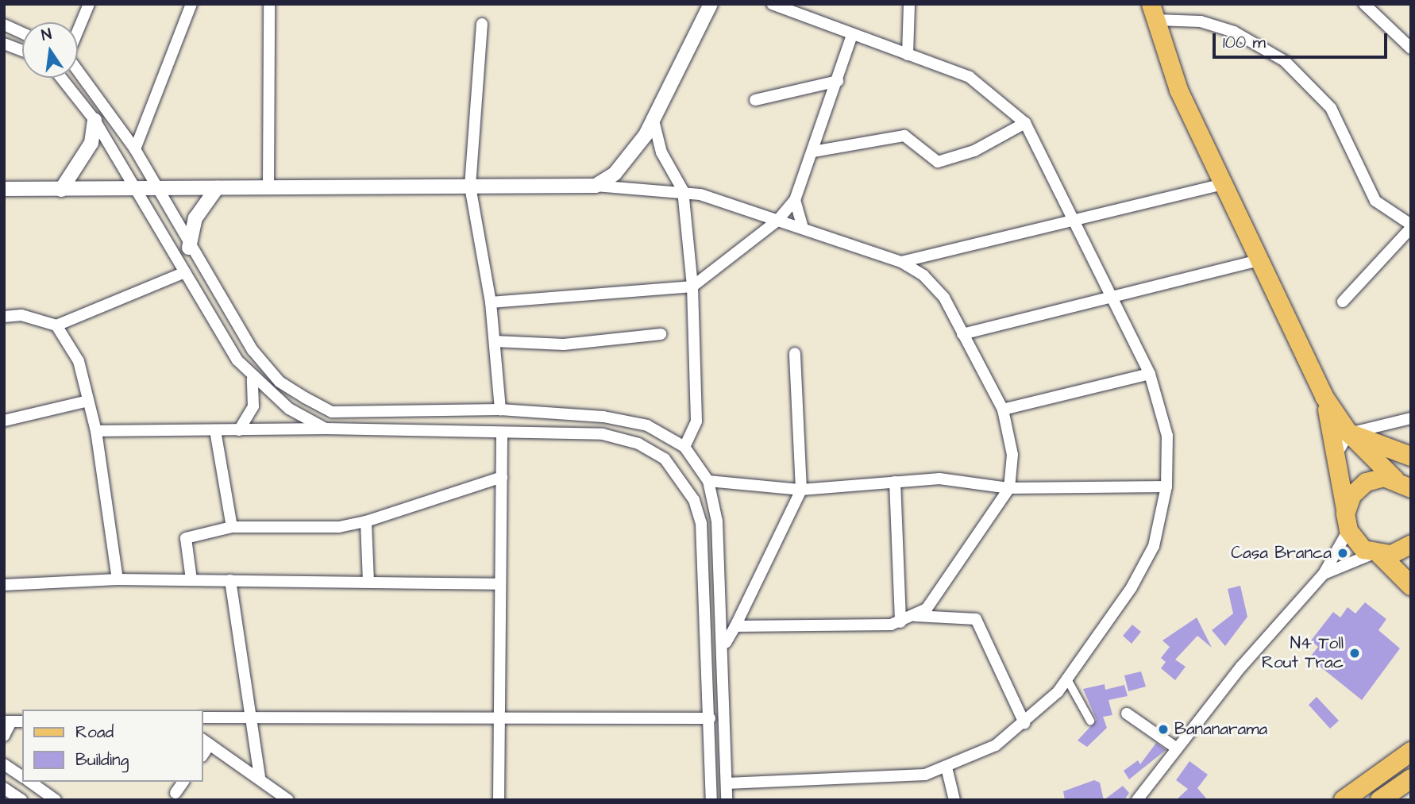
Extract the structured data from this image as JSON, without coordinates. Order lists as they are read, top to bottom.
{
  "places": ["Casa Branca", "N4 Toll Rout Trac", "Bananarama"],
  "legend": ["Road", "Building"],
  "scale_bar": "100 m",
  "north": "top"
}
